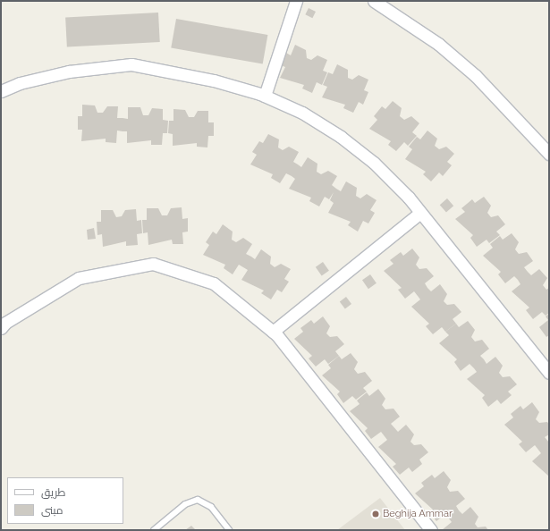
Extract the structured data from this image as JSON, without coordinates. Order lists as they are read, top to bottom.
{
  "places": ["Beghija Ammar"],
  "legend": ["طريق", "مبنى"]
}
